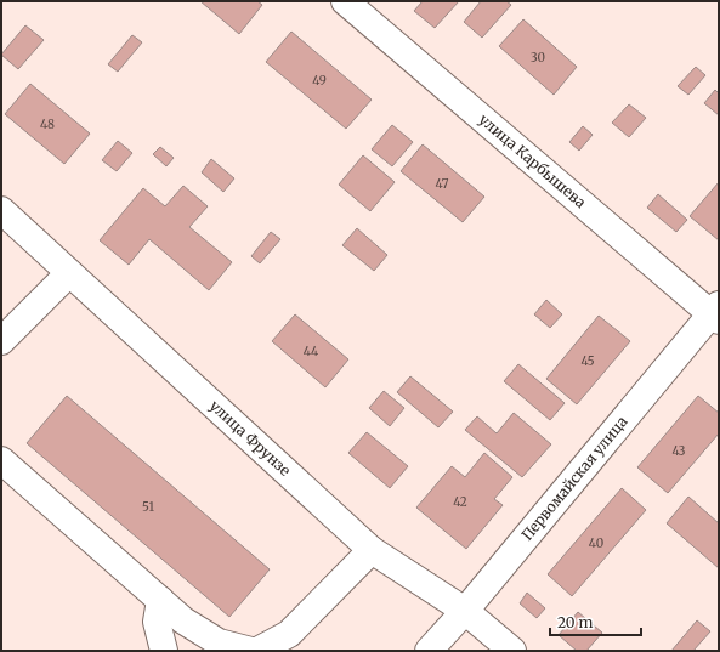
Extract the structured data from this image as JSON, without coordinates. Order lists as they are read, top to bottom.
{
  "streets": {
    "street": ["улица Карбышева", "улица Фрунзе", "Первомайская улица"]
  },
  "crossings": [
    ["улица Карбышева", "Первомайская улица"],
    ["улица Фрунзе", "Первомайская улица"]
  ],
  "house_numbers": [
    "30",
    "49",
    "48",
    "47",
    "44",
    "45",
    "43",
    "42",
    "51",
    "40"
  ],
  "scale_bar": "20 m"
}
